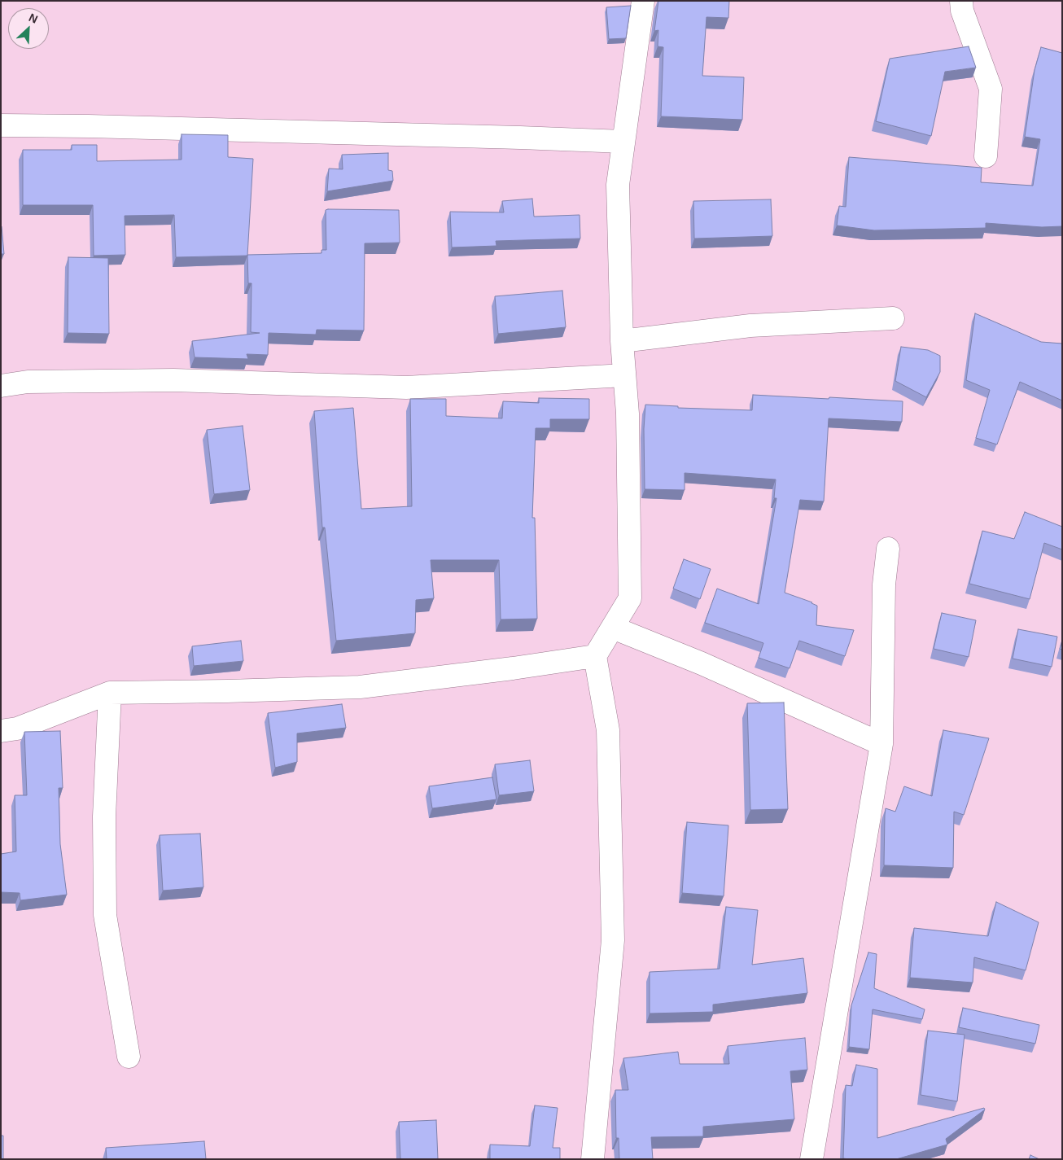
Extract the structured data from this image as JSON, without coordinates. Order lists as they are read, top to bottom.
{
  "north": "top right"
}
